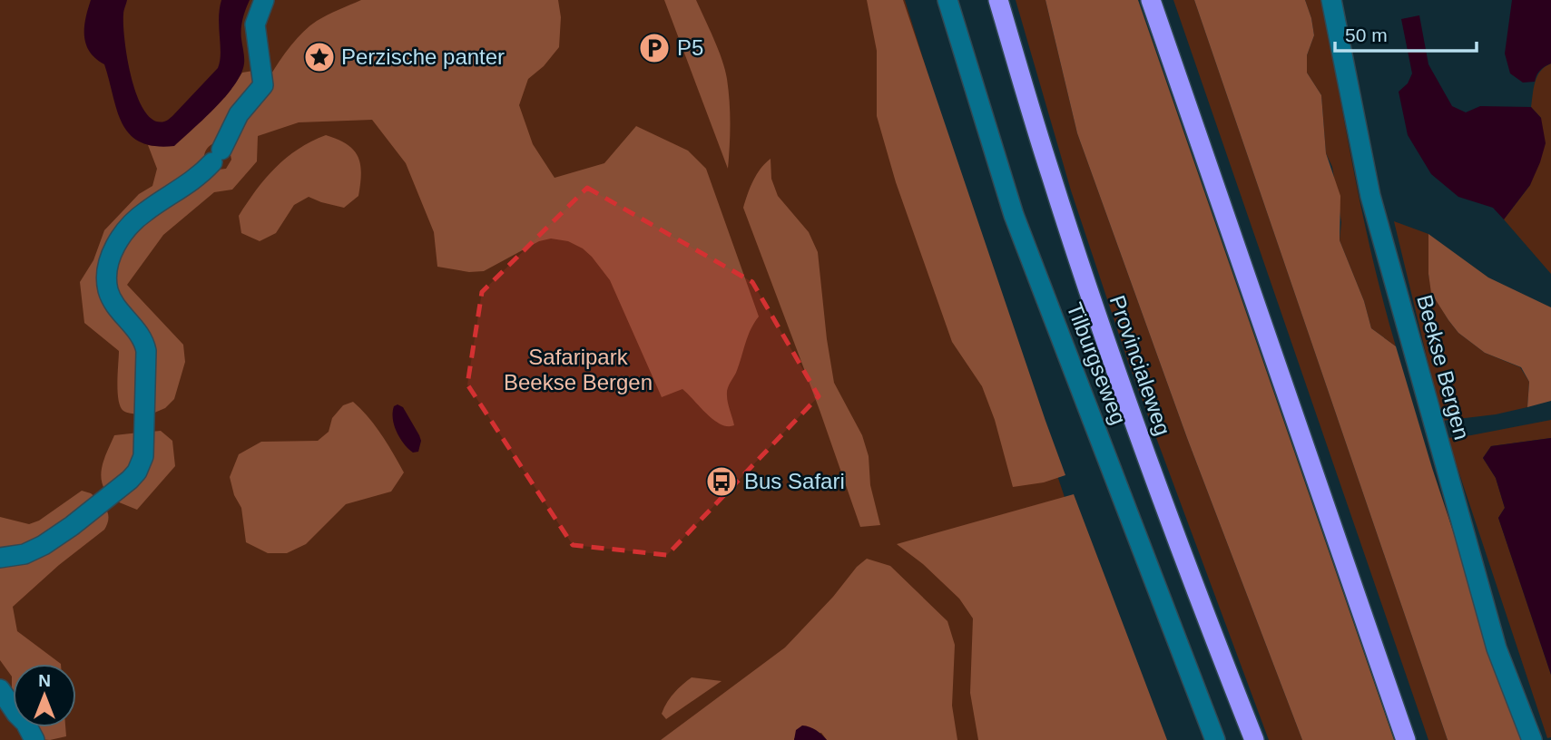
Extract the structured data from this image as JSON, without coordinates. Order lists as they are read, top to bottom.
{
  "streets": {
    "highway": ["Provincialeweg"],
    "street": ["Tilburgseweg", "Beekse Bergen"]
  },
  "parks": ["Safaripark Beekse Bergen"],
  "places": {
    "parking": ["P5"],
    "place": ["Perzische panter"],
    "bus stop": ["Bus Safari"]
  },
  "scale_bar": "50 m",
  "north": "top"
}
